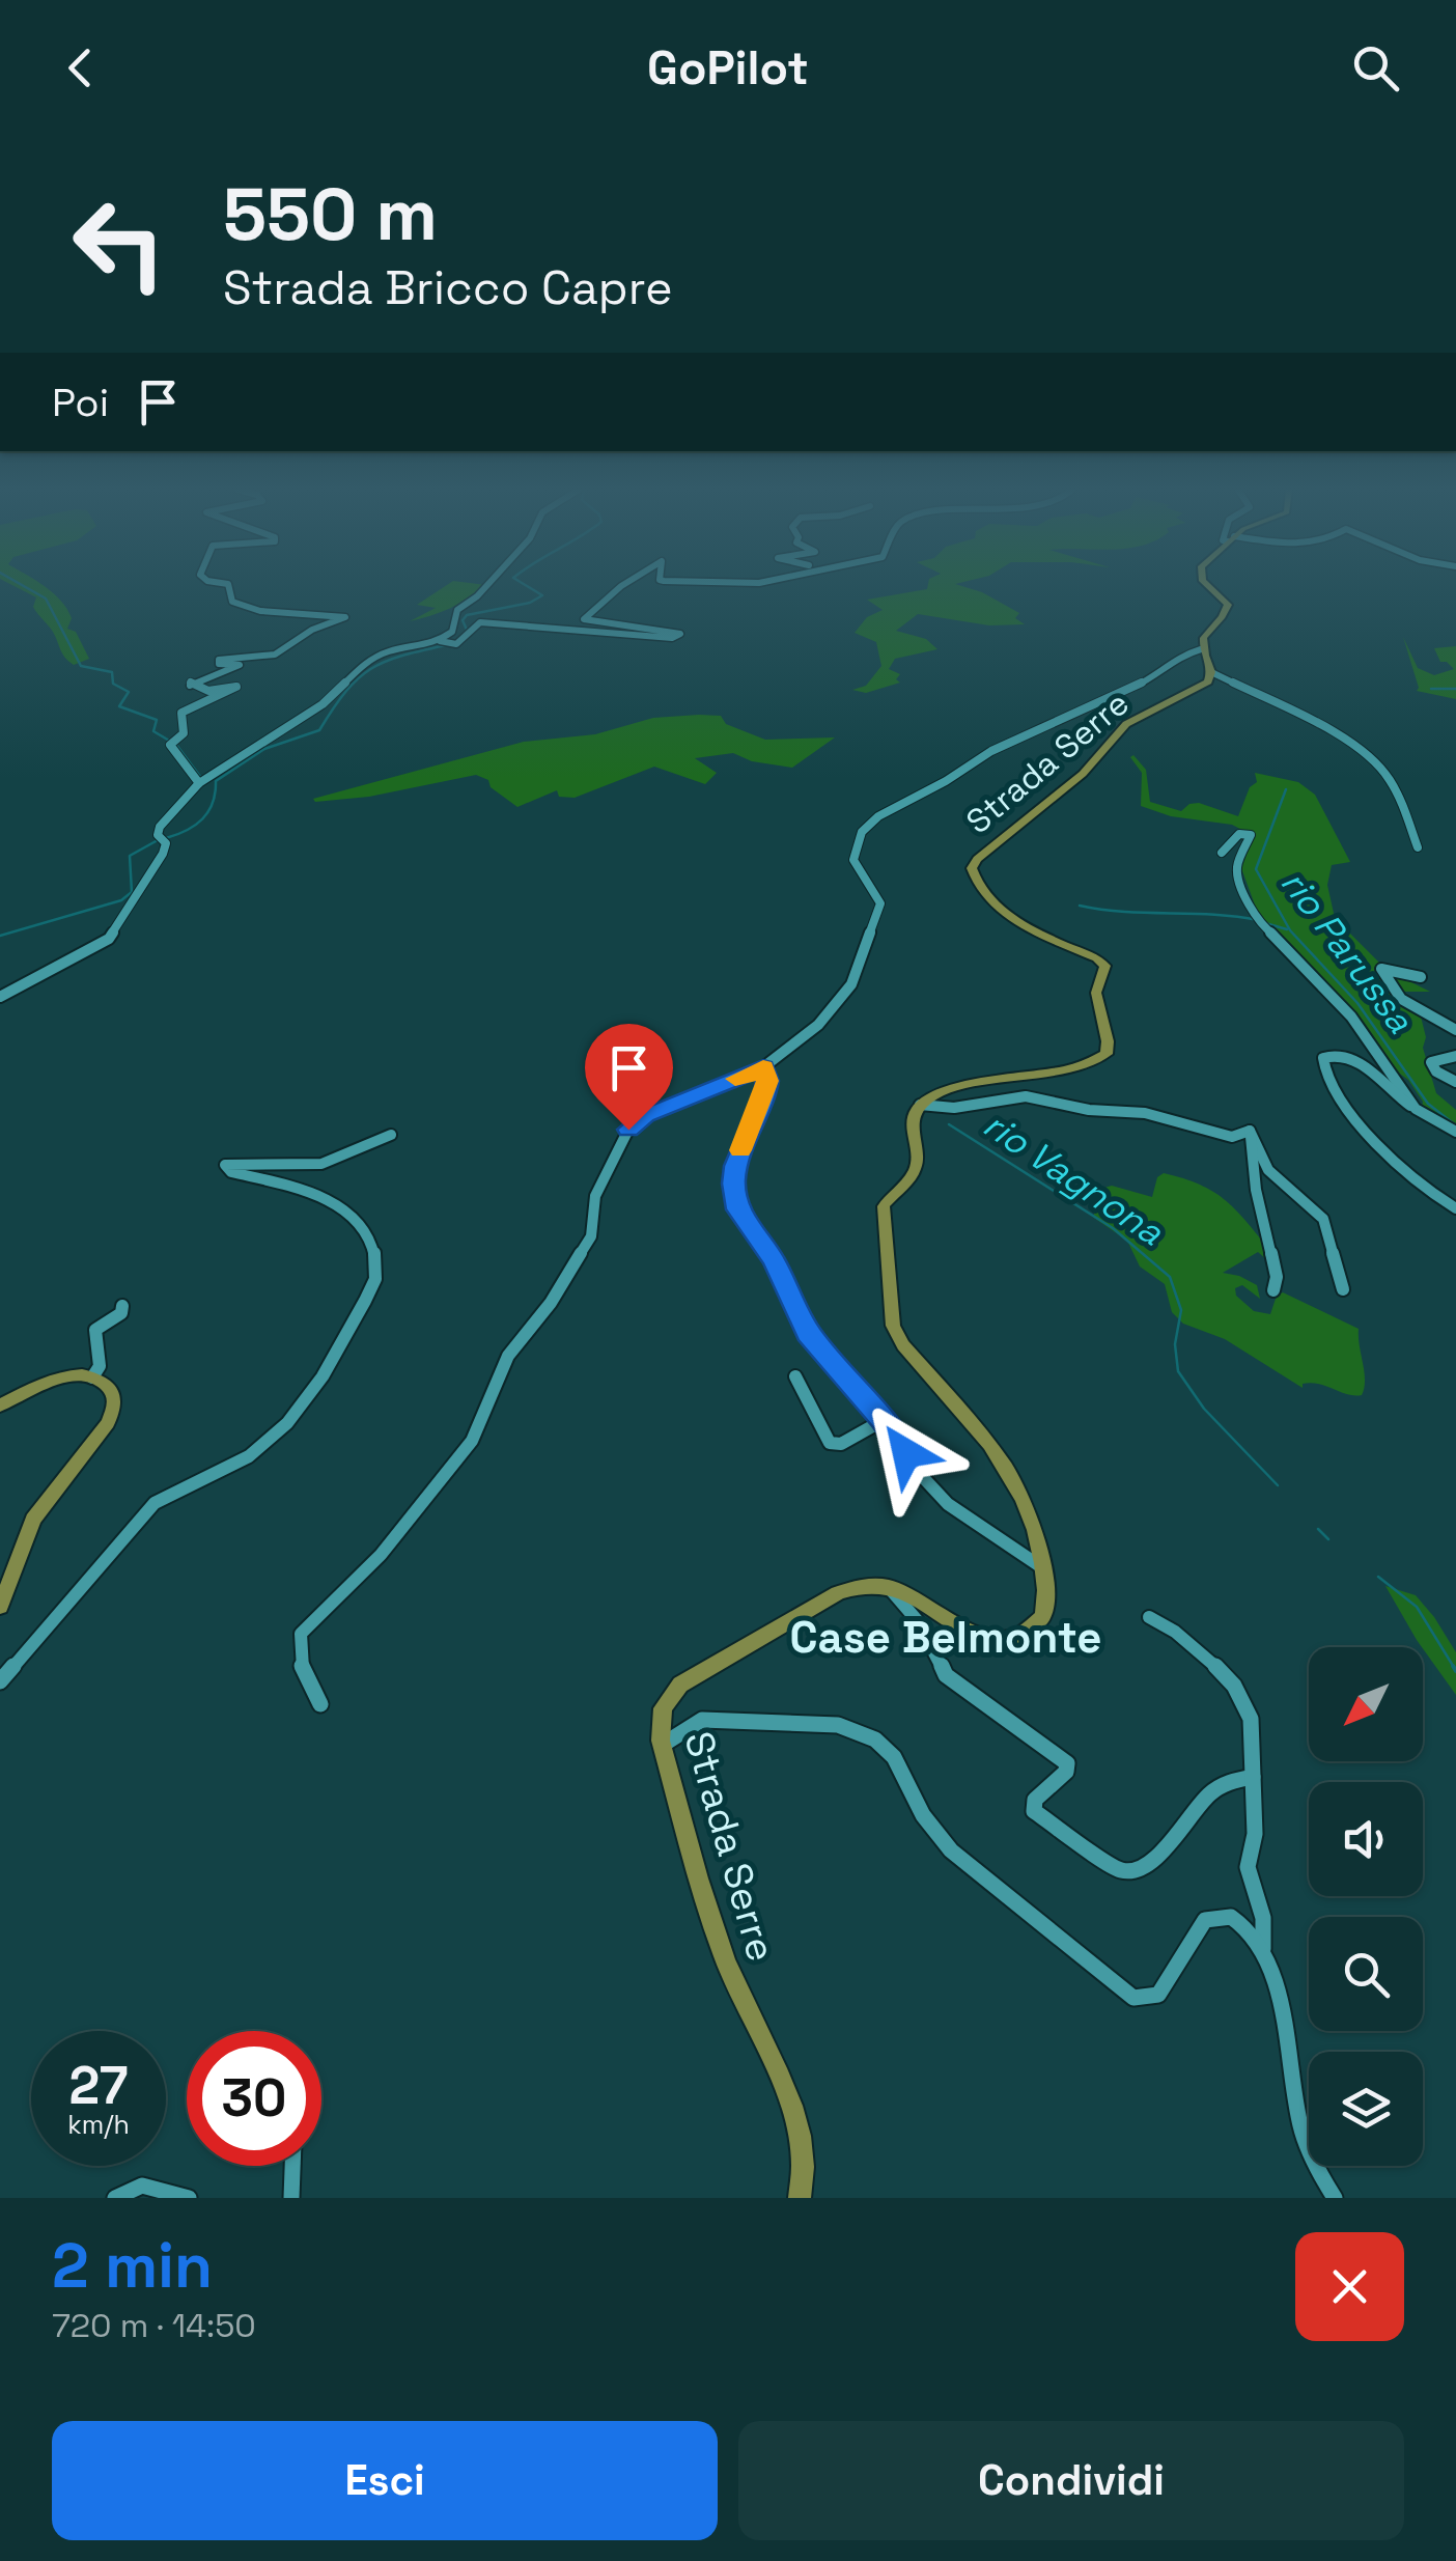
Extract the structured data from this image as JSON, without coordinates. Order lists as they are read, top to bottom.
{
  "streets": {
    "main road": ["Strada Serre"]
  },
  "districts": ["Case Belmonte"],
  "water": ["rio Parussa", "rio Vagnona"],
  "north": "bottom left",
  "page": {
    "header": "GoPilot",
    "turn": ["550 m", "Strada Bricco Capre"],
    "then": "Poi",
    "speed": "27 km/h",
    "limit": "30",
    "heading": ["2 min", "720 m · 14:50"],
    "buttons": ["Esci", "Condividi"]
  }
}
